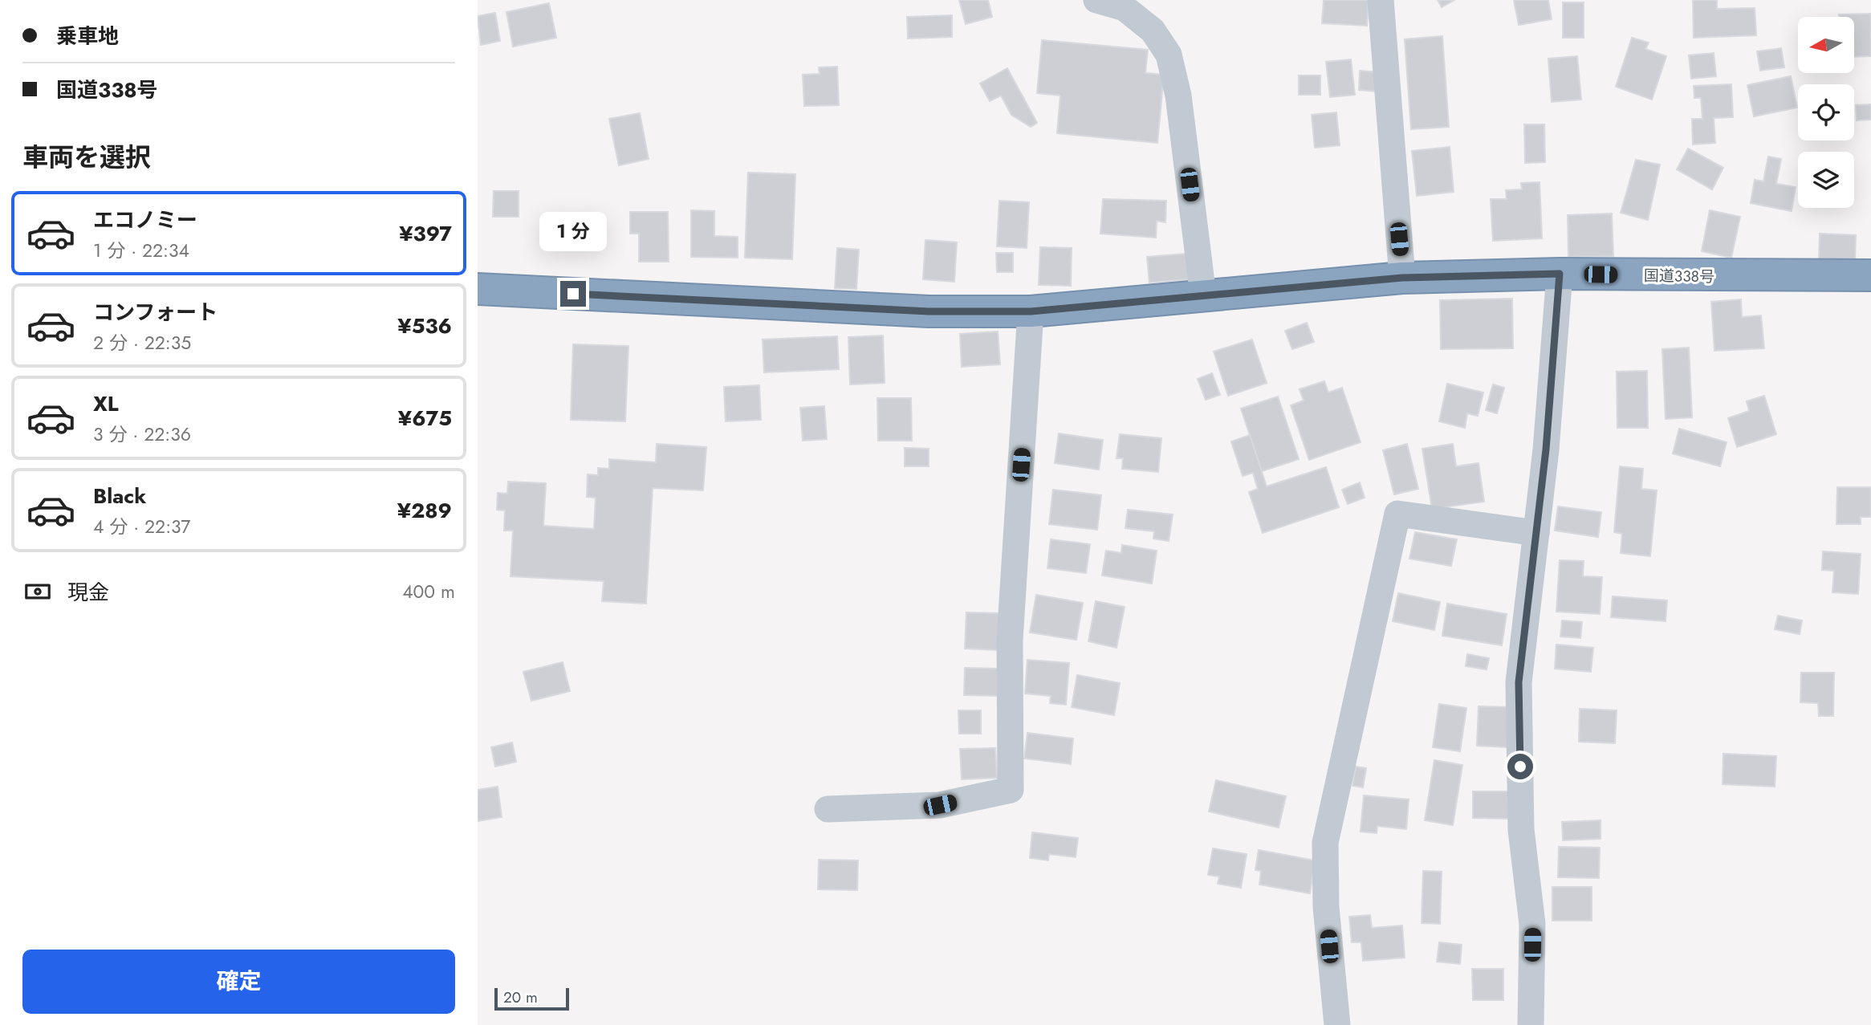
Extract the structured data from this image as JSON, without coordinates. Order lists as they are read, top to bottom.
{
  "streets": {
    "highway": ["国道338号"]
  },
  "scale_bar": "20 m",
  "north": "left",
  "page": {
    "banner": ["乗車地", "国道338号"],
    "heading": "車両を選択",
    "list": [
      {
        "name": "エコノミー",
        "note": "1 分 · 22:34",
        "value": "¥397"
      },
      {
        "name": "コンフォート",
        "note": "2 分 · 22:35",
        "value": "¥536"
      },
      {
        "name": "XL",
        "note": "3 分 · 22:36",
        "value": "¥675"
      },
      {
        "name": "Black",
        "note": "4 分 · 22:37",
        "value": "¥289"
      }
    ],
    "bubble": "1 分",
    "pay": ["現金", "400 m"],
    "buttons": "確定",
    "scale": "20 m"
  }
}
